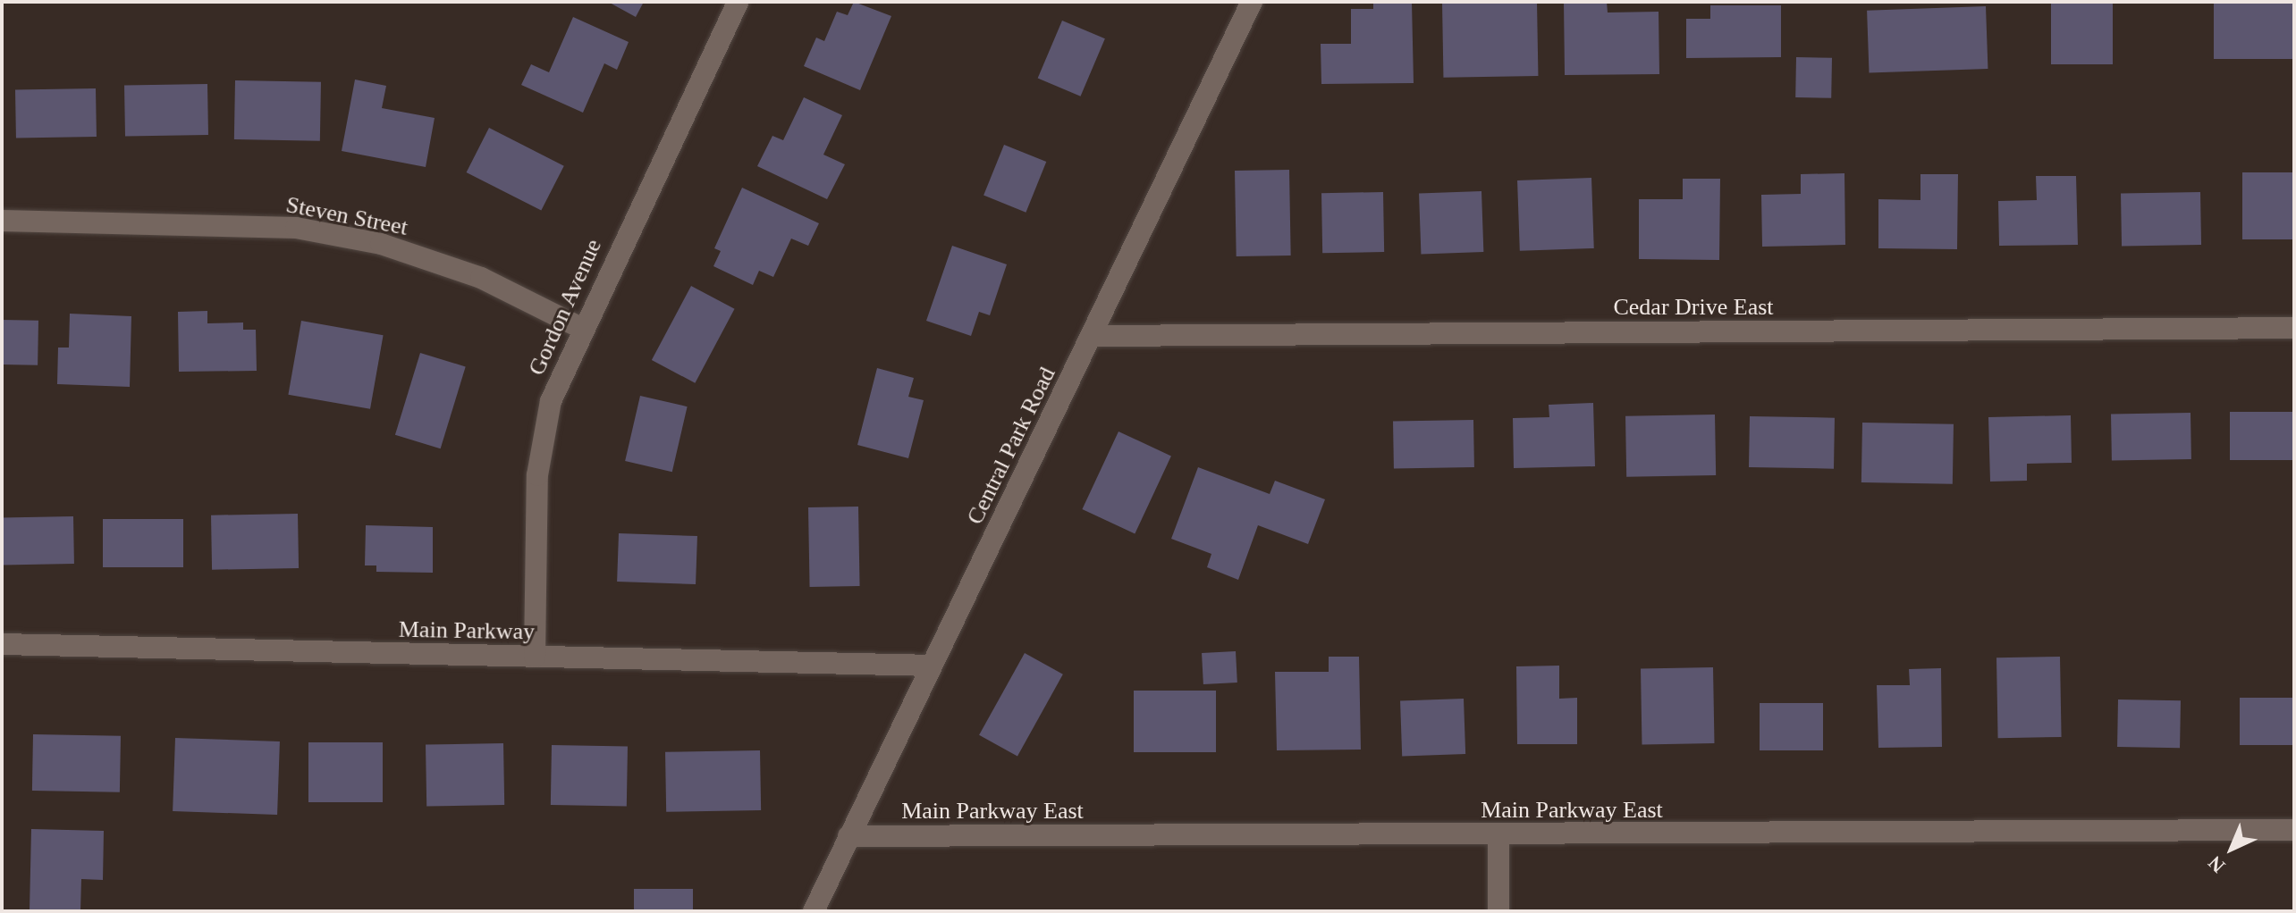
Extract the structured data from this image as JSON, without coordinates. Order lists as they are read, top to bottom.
{
  "streets": {
    "street": [
      "Steven Street",
      "Gordon Avenue",
      "Cedar Drive East",
      "Central Park Road",
      "Main Parkway",
      "Main Parkway East"
    ]
  },
  "crossings": [
    ["Steven Street", "Gordon Avenue"],
    ["Gordon Avenue", "Main Parkway"],
    ["Cedar Drive East", "Central Park Road"],
    ["Central Park Road", "Main Parkway"],
    ["Central Park Road", "Main Parkway East"]
  ],
  "north": "bottom left"
}
